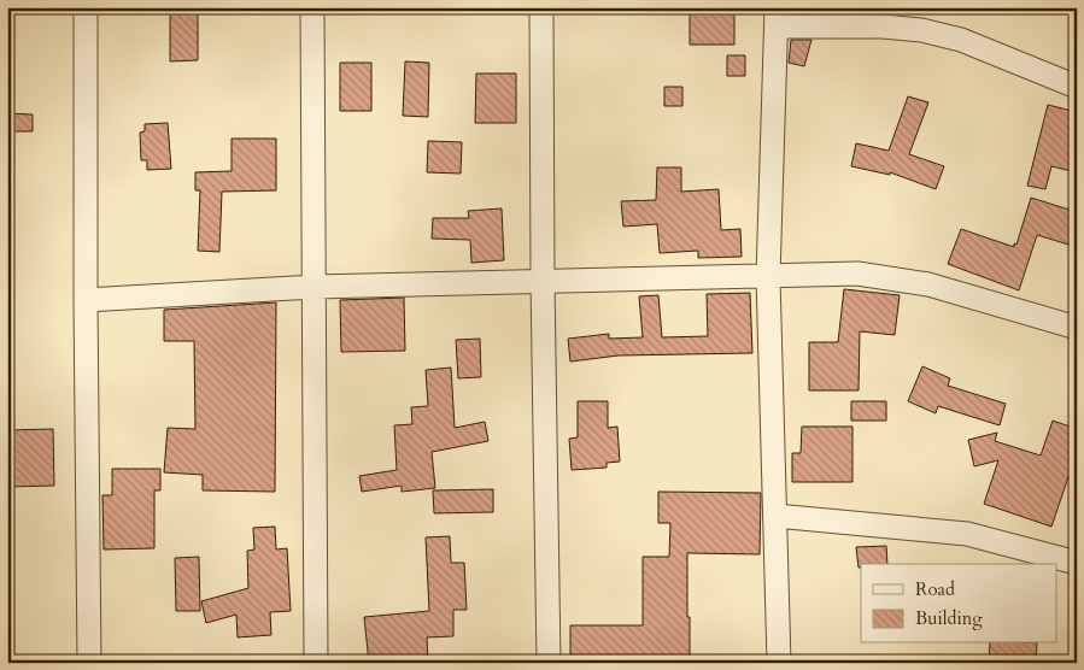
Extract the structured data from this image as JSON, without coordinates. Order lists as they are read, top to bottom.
{
  "legend": ["Road", "Building"]
}
